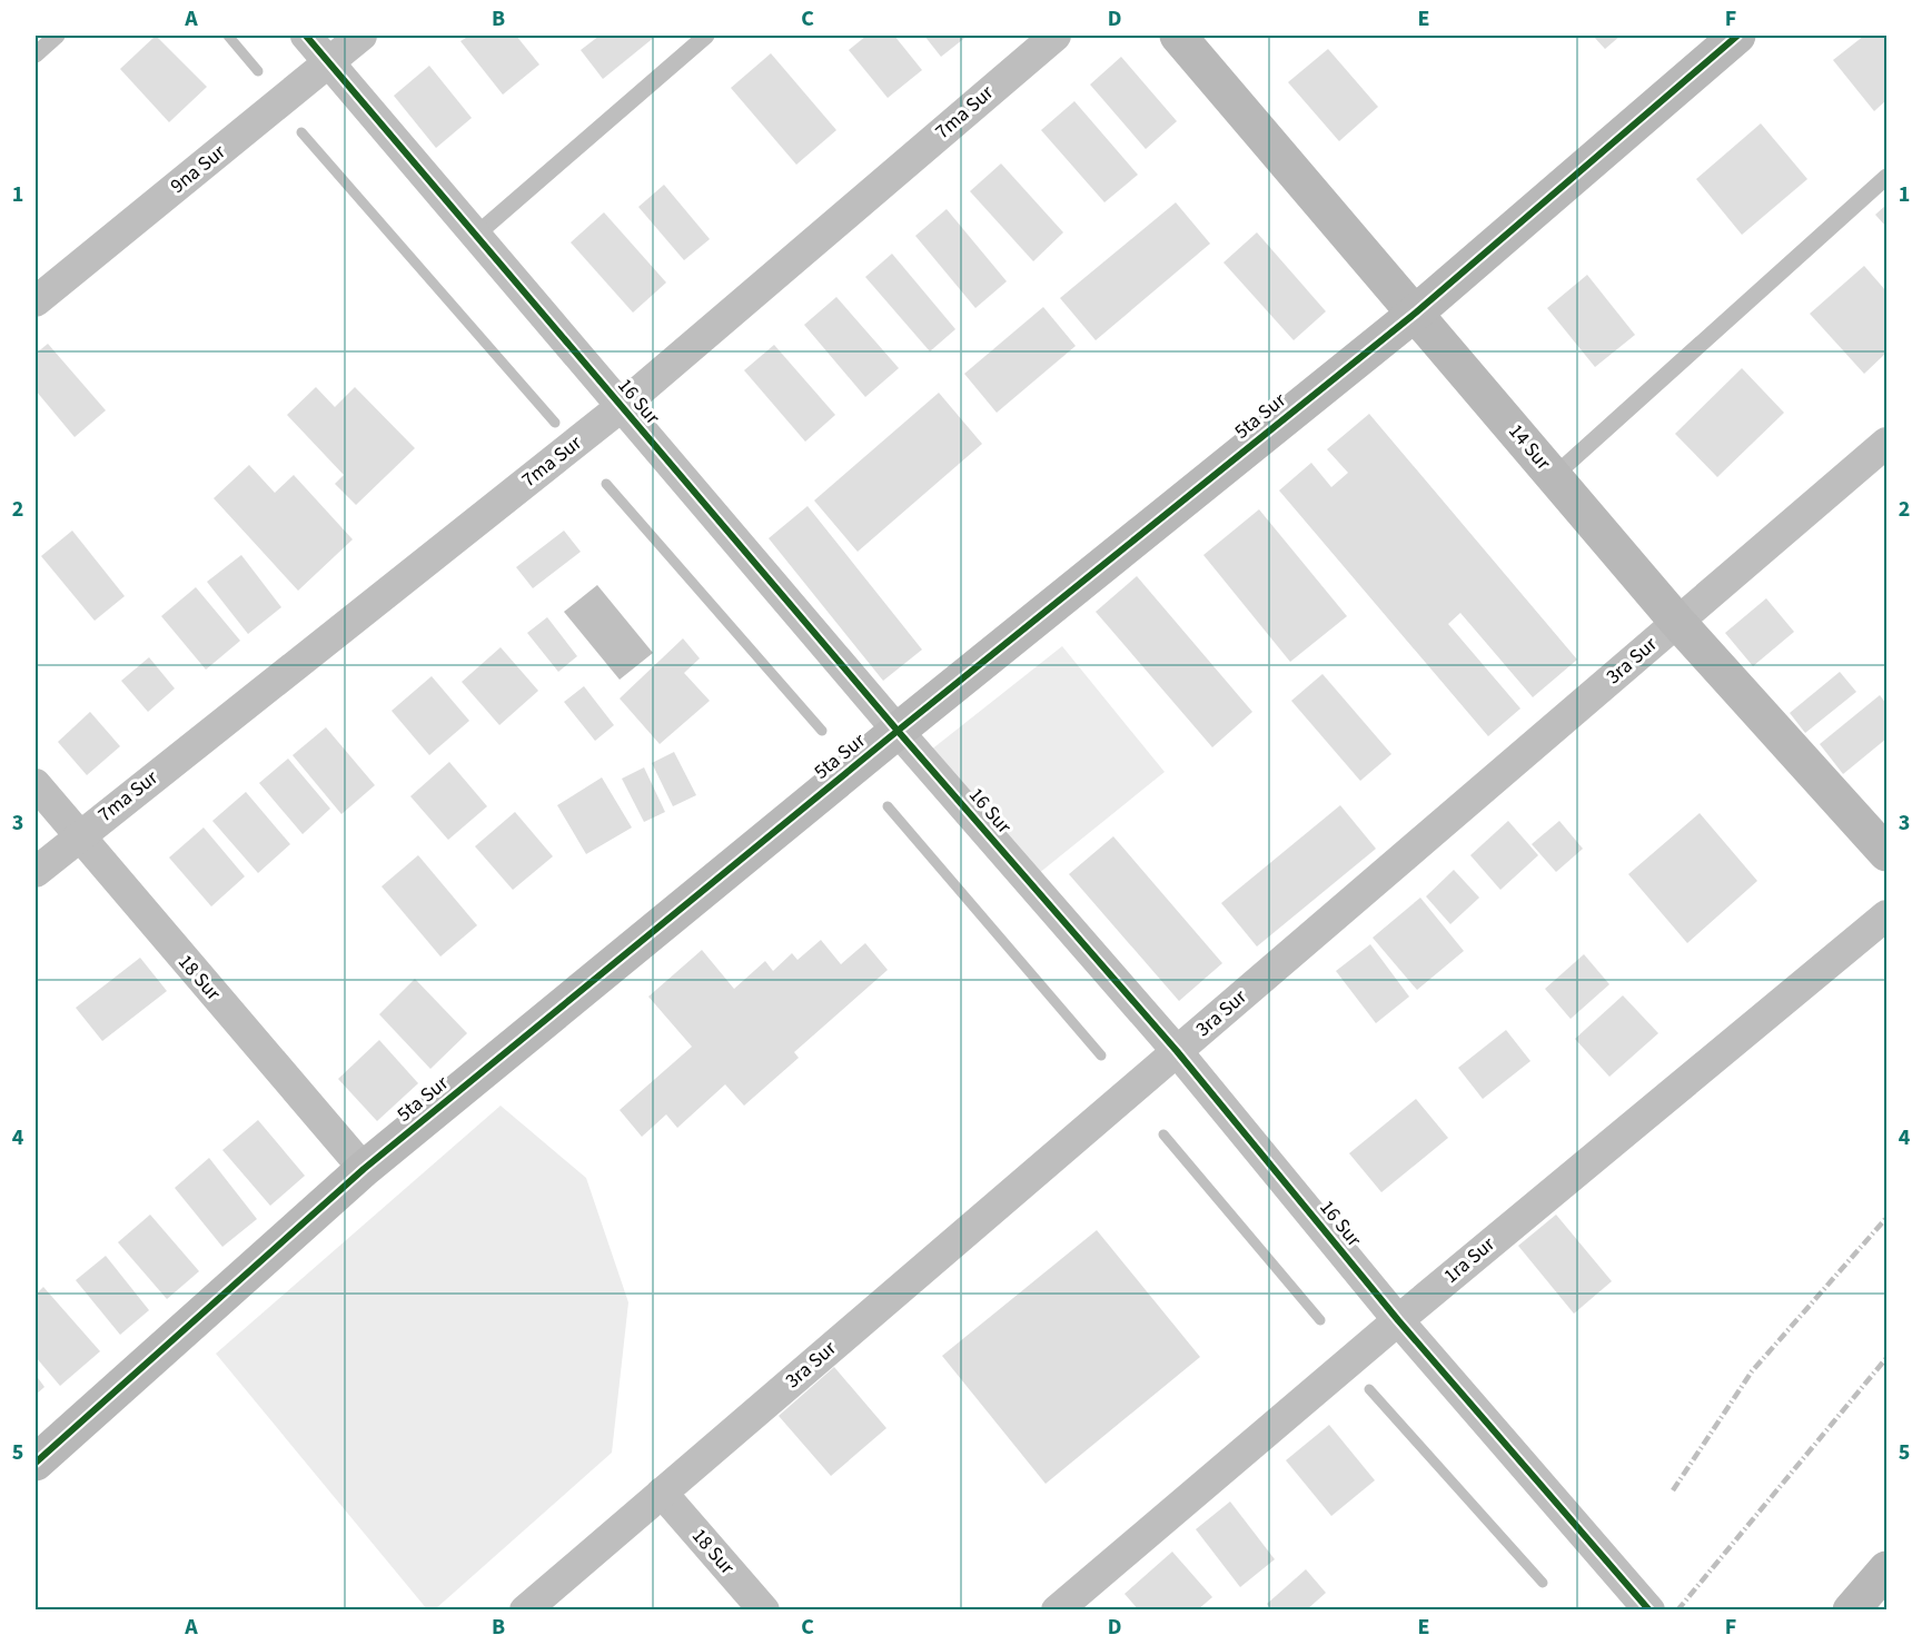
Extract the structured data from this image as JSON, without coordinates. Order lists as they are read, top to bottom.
{
  "streets": {
    "street": [
      "7ma Sur",
      "9na Sur",
      "16 Sur",
      "5ta Sur",
      "14 Sur",
      "3ra Sur",
      "18 Sur",
      "1ra Sur"
    ]
  },
  "crossings": [
    ["7ma Sur", "16 Sur"],
    ["7ma Sur", "18 Sur"],
    ["9na Sur", "16 Sur"],
    ["16 Sur", "5ta Sur"],
    ["16 Sur", "3ra Sur"],
    ["16 Sur", "1ra Sur"],
    ["5ta Sur", "14 Sur"],
    ["5ta Sur", "18 Sur"],
    ["14 Sur", "3ra Sur"],
    ["3ra Sur", "18 Sur"]
  ],
  "grid": {
    "columns": [
      "A",
      "B",
      "C",
      "D",
      "E",
      "F"
    ],
    "rows": [
      "1",
      "2",
      "3",
      "4",
      "5"
    ]
  }
}
